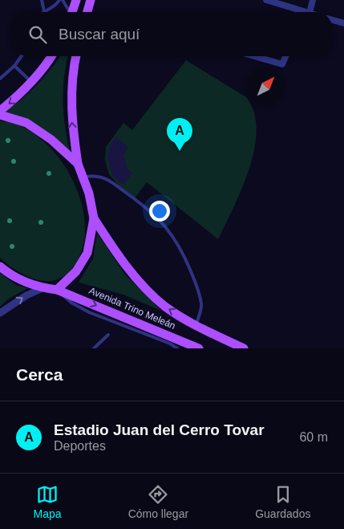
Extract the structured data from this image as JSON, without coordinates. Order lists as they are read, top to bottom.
{
  "streets": {
    "main road": ["Avenida Trino Meleán"]
  },
  "north": "top right",
  "page": {
    "search": "Buscar aquí",
    "pins": "A",
    "heading": "Cerca",
    "list": [
      {
        "mark": "A",
        "name": "Estadio Juan del Cerro Tovar",
        "note": "Deportes",
        "value": "60 m"
      }
    ],
    "nav": ["Mapa", "Cómo llegar", "Guardados"]
  }
}
